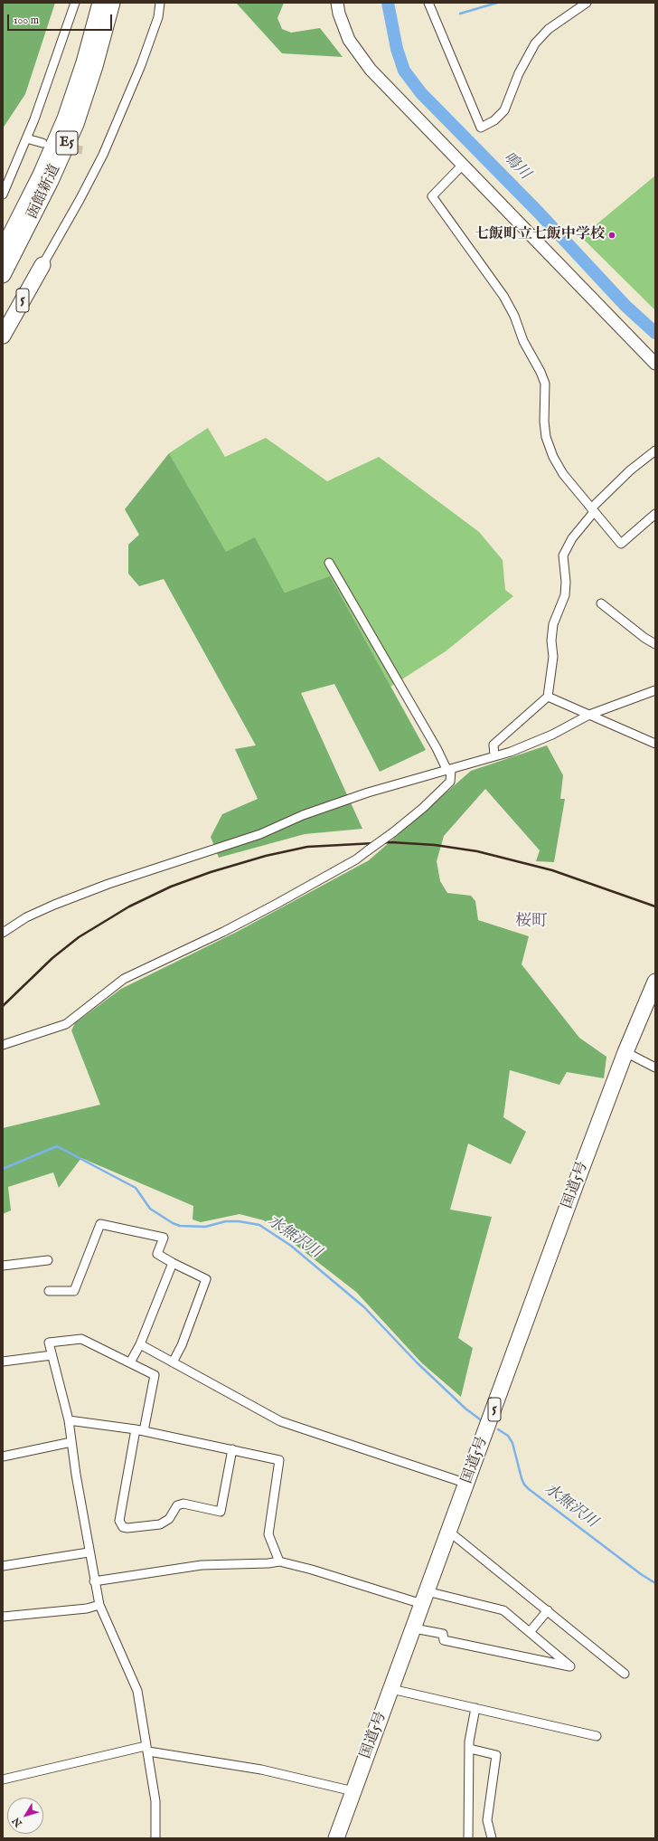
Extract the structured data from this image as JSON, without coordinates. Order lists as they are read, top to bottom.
{
  "streets": {
    "highway": [
      "E5",
      "函館新道",
      "5",
      "国道5号"
    ]
  },
  "districts": ["桜町"],
  "water": ["鳴川", "水無沢川"],
  "places": ["七飯町立七飯中学校"],
  "scale_bar": "100 m",
  "north": "bottom left"
}
